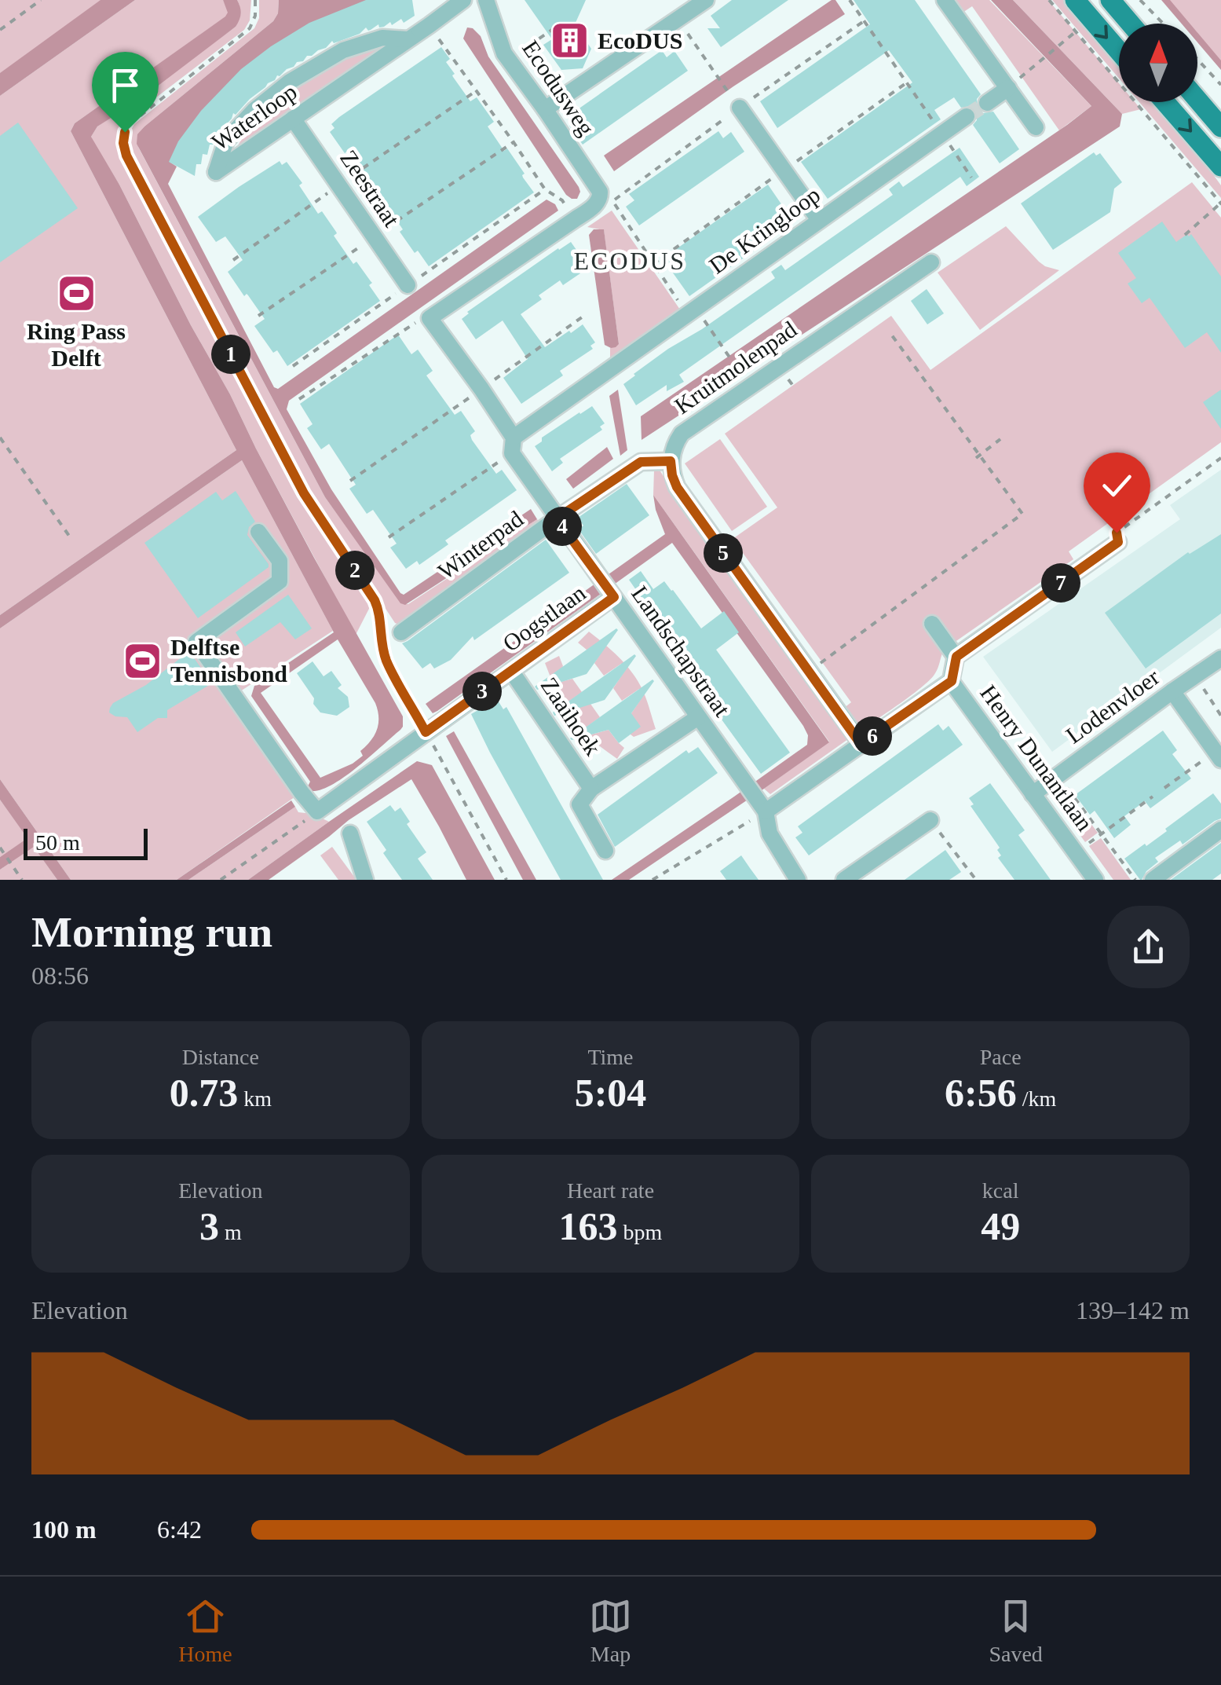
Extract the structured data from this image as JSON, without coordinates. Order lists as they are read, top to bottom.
{
  "streets": {
    "street": [
      "Ecodusweg",
      "Waterloop",
      "Zeestraat",
      "De Kringloop",
      "Kruitmolenpad",
      "Winterpad",
      "Oogstlaan",
      "Landschapstraat",
      "Lodenvloer",
      "Zaaihoek",
      "Henry Dunantlaan"
    ]
  },
  "crossings": [
    ["Waterloop", "Zeestraat"],
    ["Kruitmolenpad", "Winterpad"],
    ["Winterpad", "Landschapstraat"],
    ["Oogstlaan", "Landschapstraat"],
    ["Oogstlaan", "Zaaihoek"],
    ["Landschapstraat", "Zaaihoek"],
    ["Landschapstraat", "Henry Dunantlaan"],
    ["Lodenvloer", "Henry Dunantlaan"]
  ],
  "districts": ["ECODUS"],
  "places": {
    "building": ["EcoDUS"],
    "sports": ["Ring Pass Delft", "Delftse Tennisbond"]
  },
  "scale_bar": "50 m",
  "north": "top",
  "page": {
    "pins": [
      "1",
      "4",
      "5",
      "2",
      "7",
      "3",
      "6"
    ],
    "scale": "50 m",
    "heading": ["Morning run", "08:56"],
    "stats": [
      ["Distance", "0.73 km"],
      ["Time", "5:04"],
      ["Pace", "6:56 /km"],
      ["Elevation", "3 m"],
      ["Heart rate", "163 bpm"],
      ["kcal", "49"]
    ],
    "chart": ["Elevation", "139–142 m"],
    "list": [
      {
        "name": "100 m",
        "note": "6:42"
      }
    ],
    "tabs": ["Home", "Map", "Saved"]
  }
}
